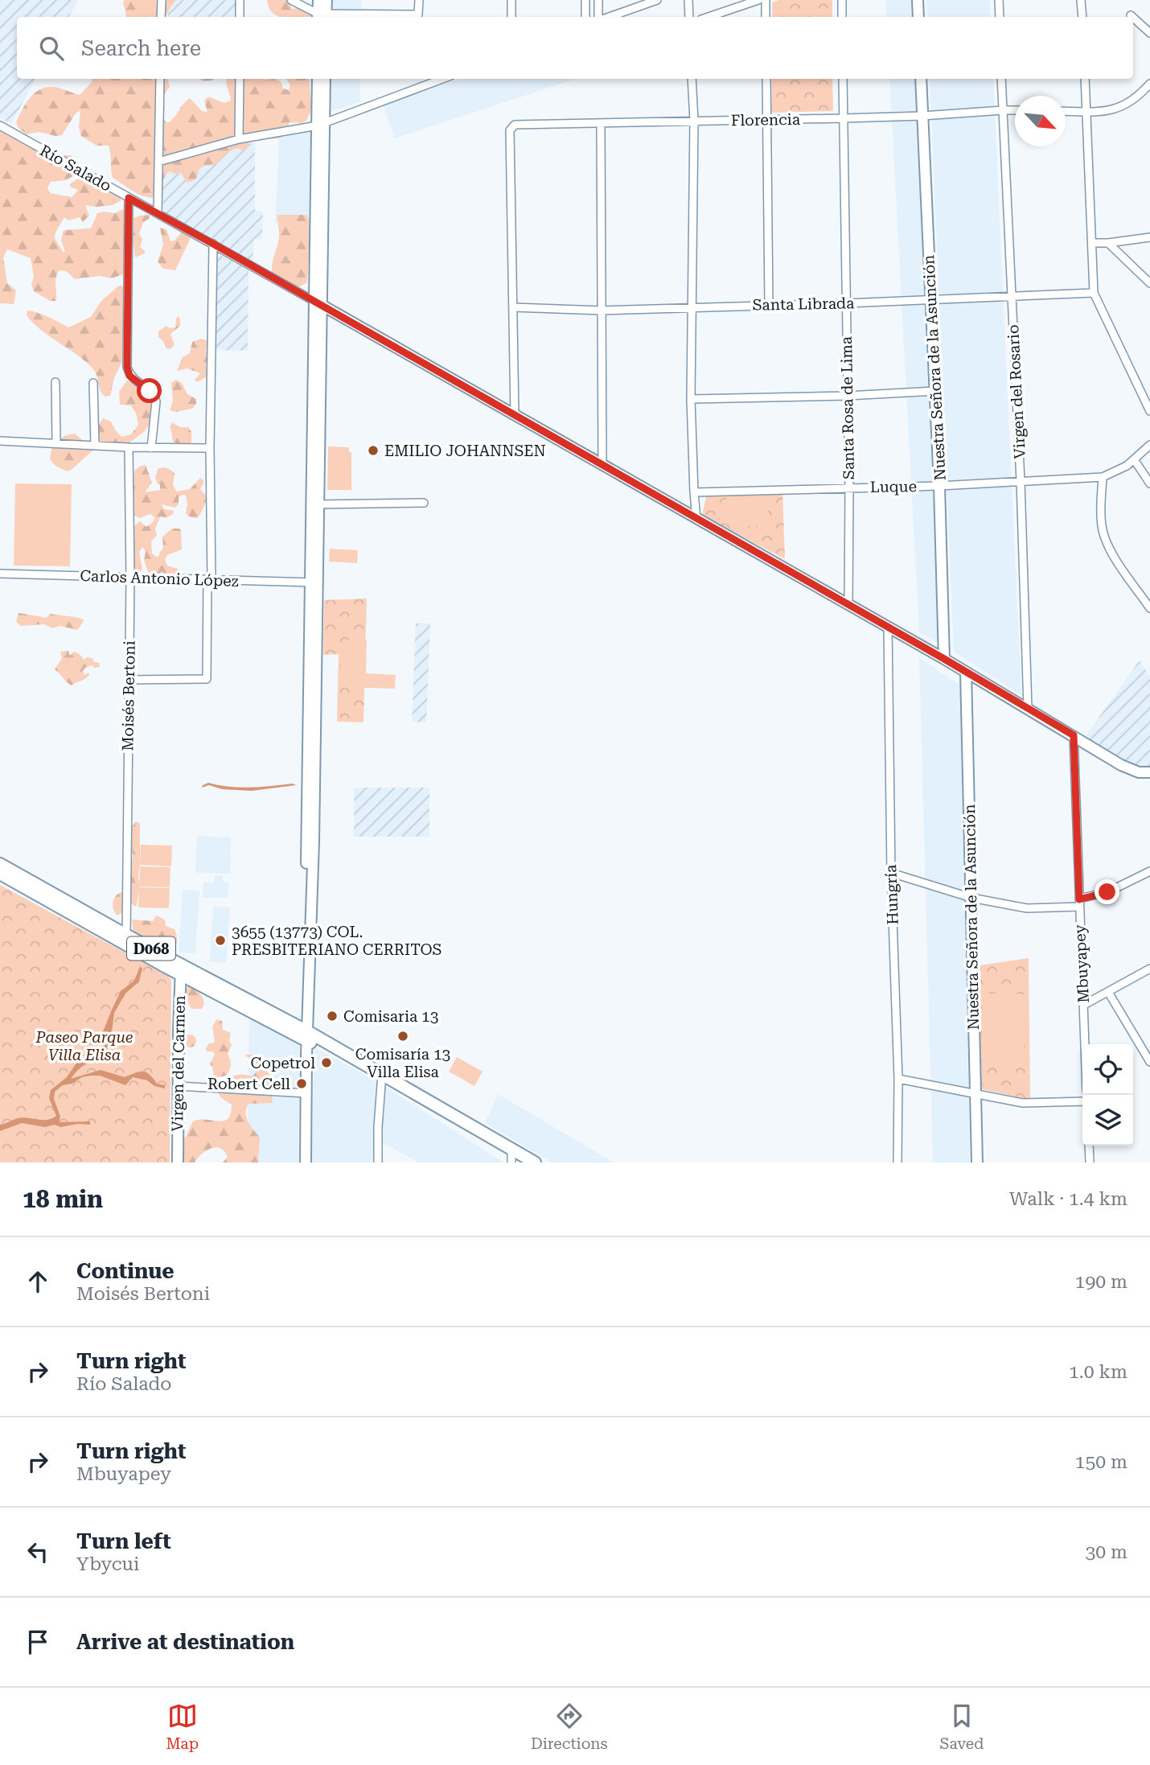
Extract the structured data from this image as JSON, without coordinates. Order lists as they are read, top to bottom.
{
  "streets": {
    "main road": ["D068"],
    "street": [
      "Florencia",
      "Río Salado",
      "Santa Librada",
      "Nuestra Señora de la Asunción",
      "Virgen del Rosario",
      "Santa Rosa de Lima",
      "Luque",
      "Carlos Antonio López",
      "Moisés Bertoni",
      "Hungría",
      "Mbuyapey",
      "Virgen del Carmen"
    ]
  },
  "crossings": [
    ["Florencia", "Santa Librada"],
    ["Florencia", "Nuestra Señora de la Asunción"],
    ["Florencia", "Virgen del Rosario"],
    ["Florencia", "Santa Rosa de Lima"],
    ["Río Salado", "Nuestra Señora de la Asunción"],
    ["Río Salado", "Virgen del Rosario"],
    ["Río Salado", "Santa Rosa de Lima"],
    ["Río Salado", "Hungría"],
    ["Río Salado", "Mbuyapey"],
    ["Santa Librada", "Nuestra Señora de la Asunción"],
    ["Santa Librada", "Virgen del Rosario"],
    ["Santa Librada", "Santa Rosa de Lima"],
    ["Nuestra Señora de la Asunción", "Luque"],
    ["Virgen del Rosario", "Luque"],
    ["Santa Rosa de Lima", "Luque"],
    ["Carlos Antonio López", "Moisés Bertoni"],
    ["Moisés Bertoni", "D068"],
    ["D068", "Virgen del Carmen"]
  ],
  "parks": ["Paseo Parque Villa Elisa"],
  "places": [
    "EMILIO JOHANNSEN",
    "3655 (13773) COL. PRESBITERIANO CERRITOS",
    "Comisaria 13",
    "Comisaría 13 Villa Elisa",
    "Copetrol",
    "Robert Cell"
  ],
  "north": "bottom right",
  "page": {
    "search": "Search here",
    "heading": ["18 min", "Walk · 1.4 km"],
    "list": [
      ["Continue", "Moisés Bertoni", "190 m"],
      ["Turn right", "Río Salado", "1.0 km"],
      ["Turn right", "Mbuyapey", "150 m"],
      ["Turn left", "Ybycui", "30 m"],
      "Arrive at destination"
    ],
    "nav": ["Map", "Directions", "Saved"]
  }
}
